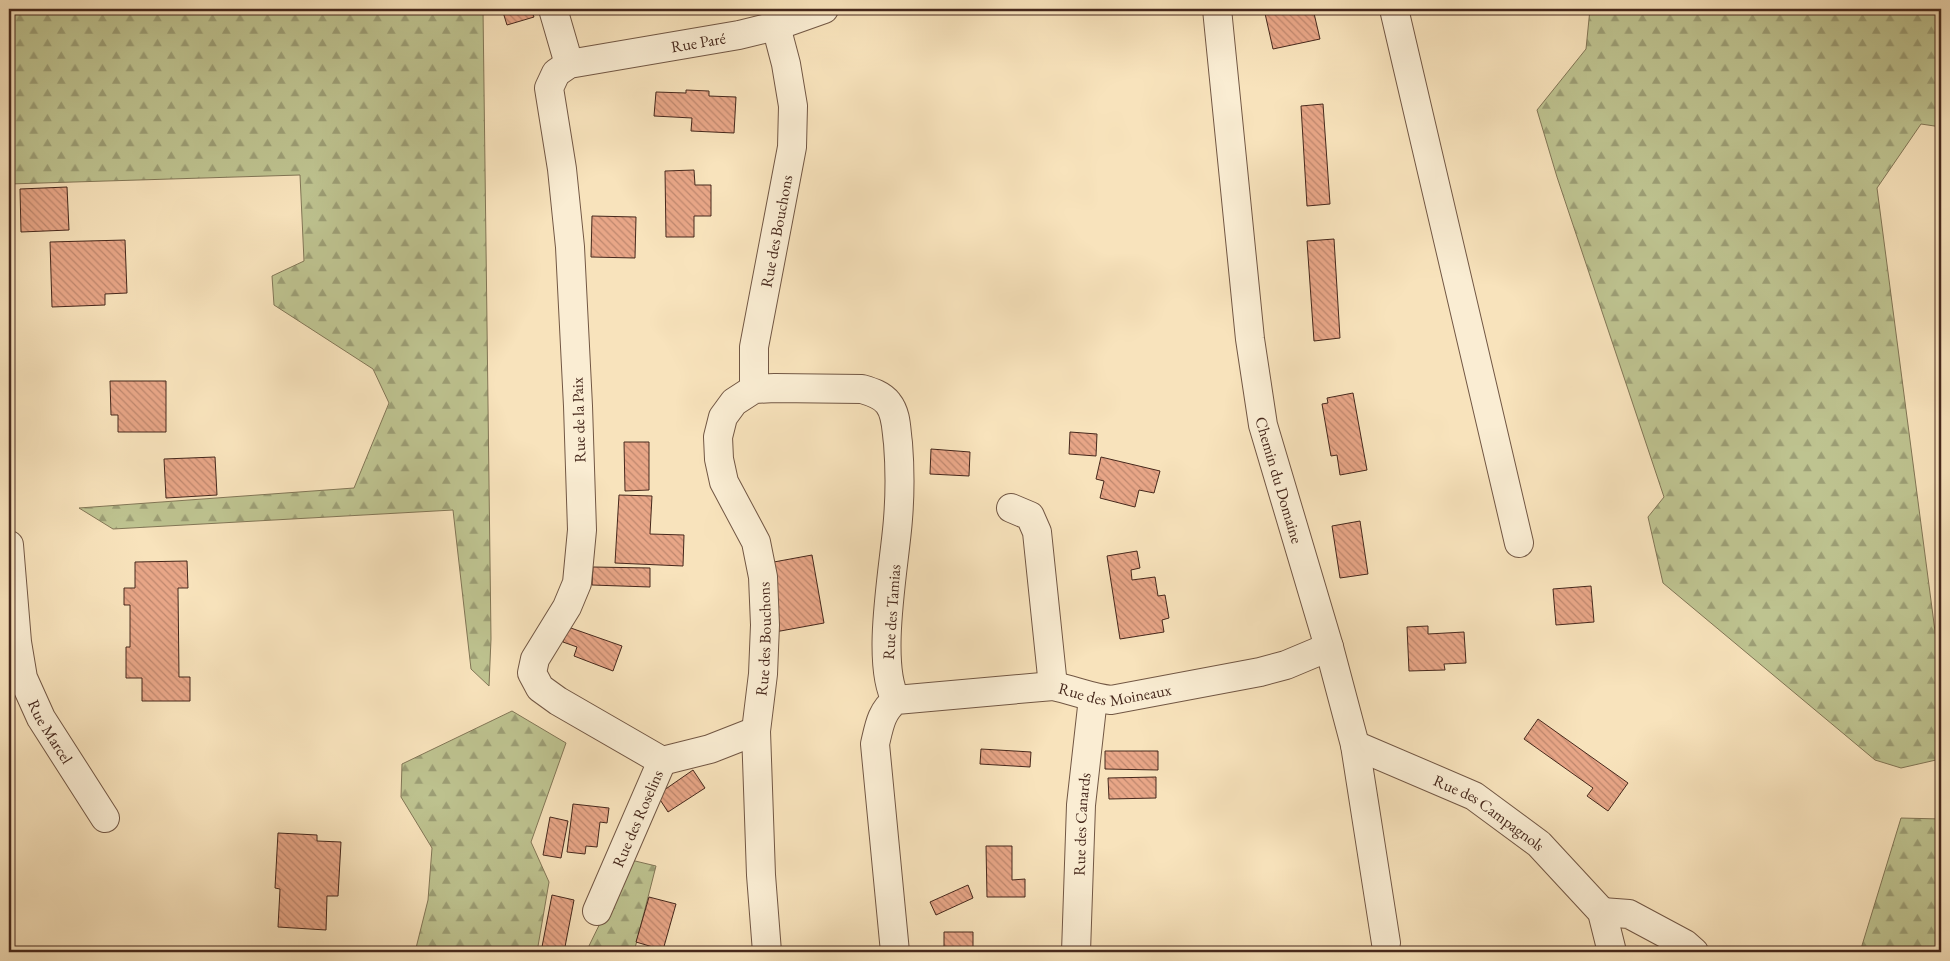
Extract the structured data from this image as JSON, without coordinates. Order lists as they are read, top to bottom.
{
  "streets": {
    "street": [
      "Rue Paré",
      "Rue des Bouchons",
      "Rue de la Paix",
      "Chemin du Domaine",
      "Rue des Tamias",
      "Rue des Moineaux",
      "Rue Marcel",
      "Rue des Campagnols",
      "Rue des Roselins",
      "Rue des Canards"
    ]
  },
  "crossings": [
    ["Rue Paré", "Rue des Bouchons"],
    ["Rue Paré", "Rue de la Paix"],
    ["Rue des Bouchons", "Rue des Tamias"],
    ["Rue des Bouchons", "Rue des Roselins"],
    ["Rue de la Paix", "Rue des Roselins"],
    ["Chemin du Domaine", "Rue des Moineaux"],
    ["Chemin du Domaine", "Rue des Campagnols"],
    ["Rue des Tamias", "Rue des Moineaux"],
    ["Rue des Moineaux", "Rue des Canards"]
  ]
}
